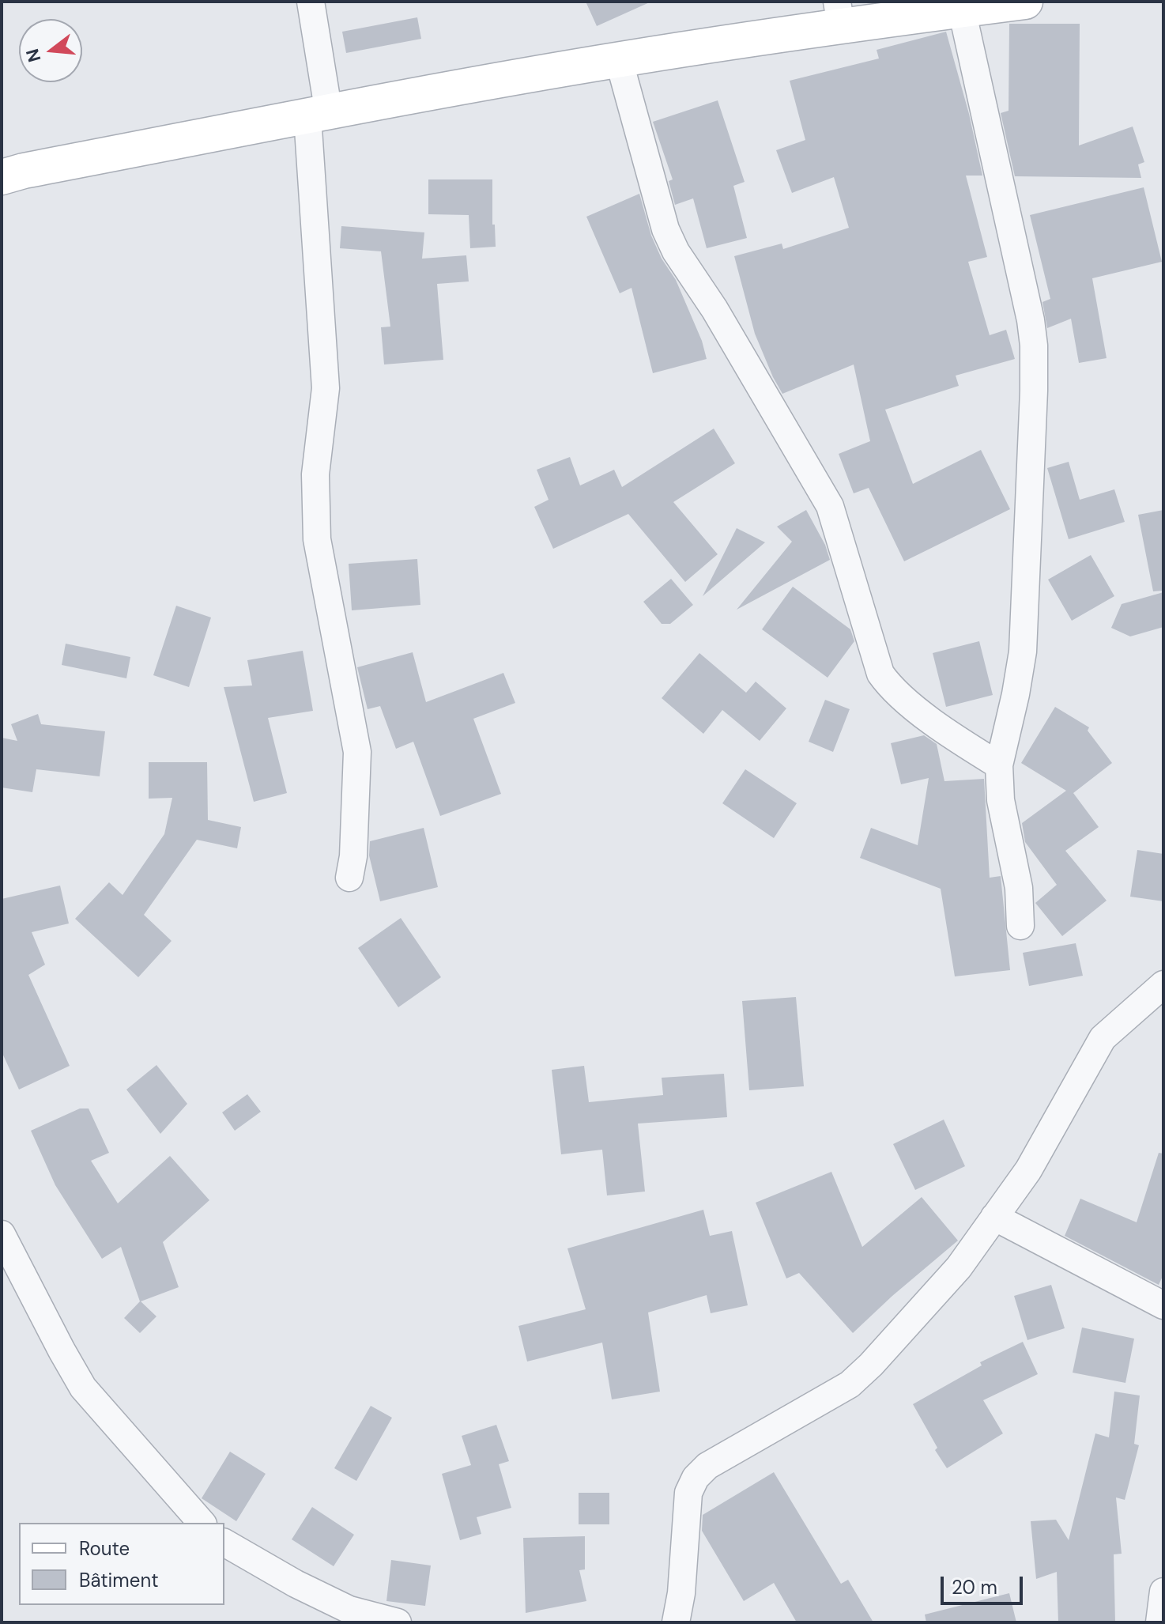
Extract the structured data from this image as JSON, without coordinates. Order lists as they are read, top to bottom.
{
  "legend": ["Route", "Bâtiment"],
  "scale_bar": "20 m",
  "north": "left"
}
